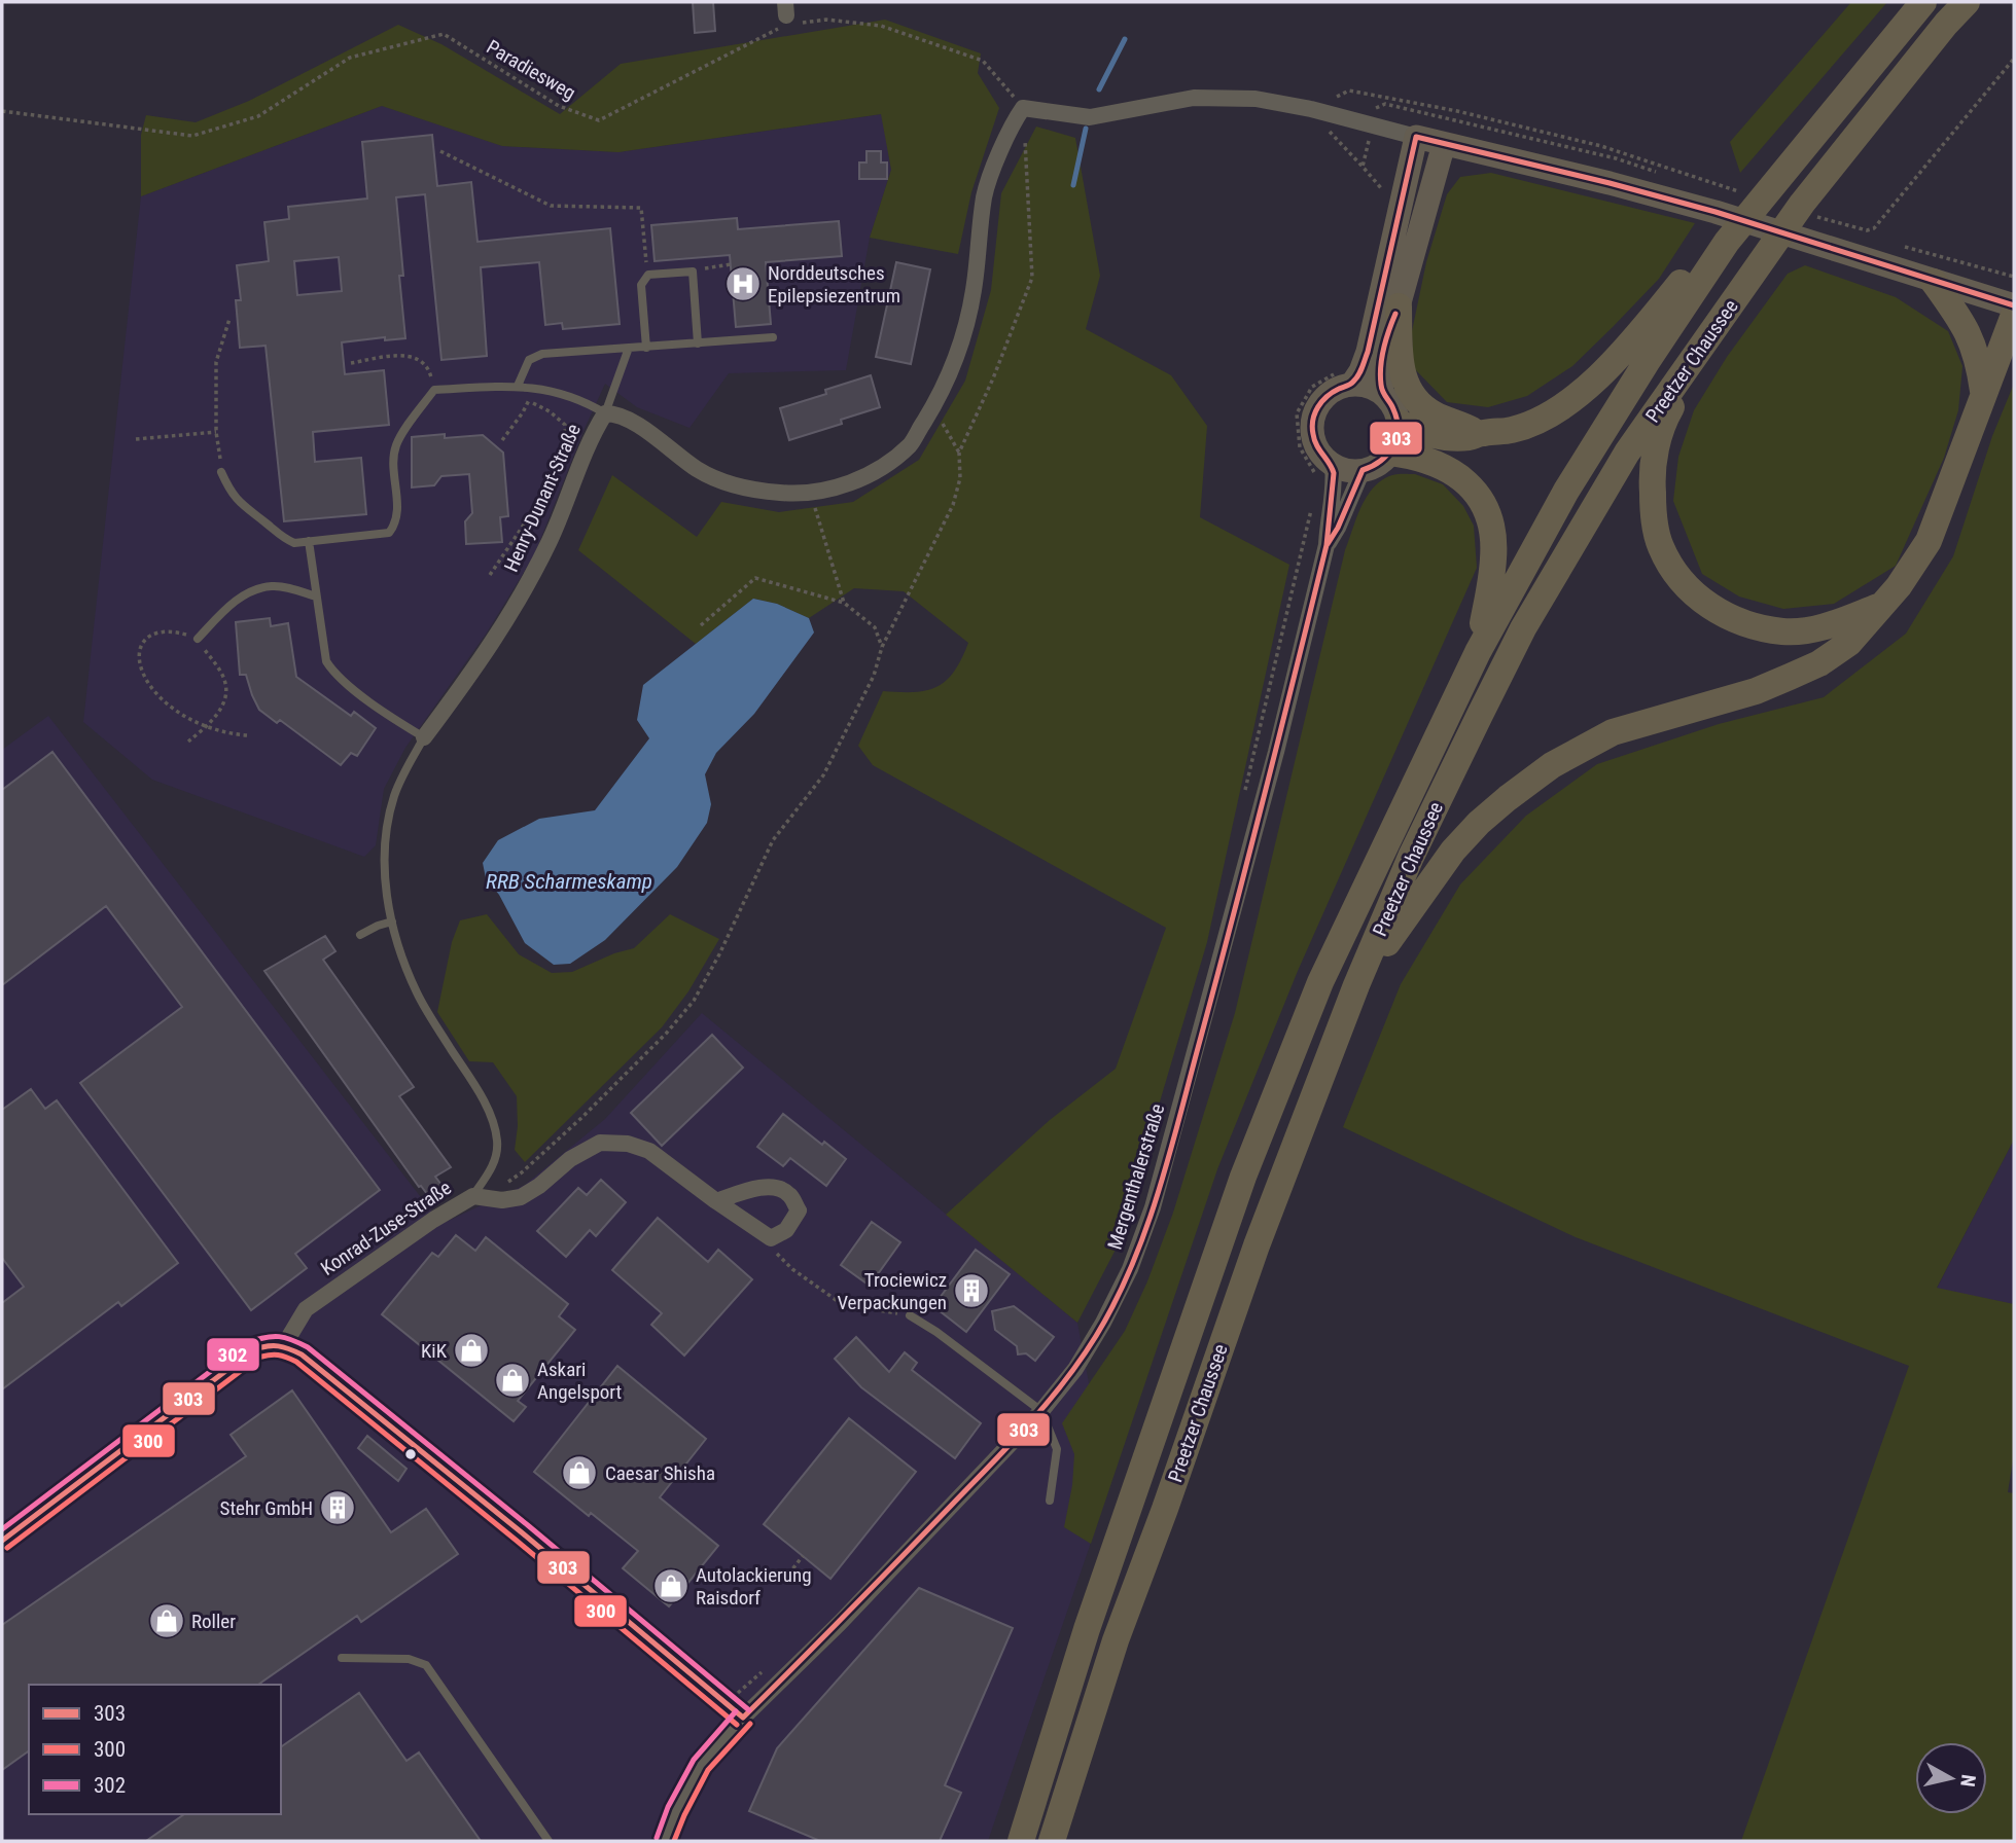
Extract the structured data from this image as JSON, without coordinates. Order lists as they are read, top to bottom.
{
  "streets": {
    "highway": ["Preetzer Chaussee"],
    "street": ["Henry-Dunant-Straße", "Mergenthalerstraße", "Konrad-Zuse-Straße"],
    "path": ["Paradiesweg"]
  },
  "crossings": [
    ["Paradiesweg", "Henry-Dunant-Straße"],
    ["Henry-Dunant-Straße", "Konrad-Zuse-Straße"]
  ],
  "water": ["RRB Scharmeskamp"],
  "places": {
    "hospital": ["Norddeutsches Epilepsiezentrum"],
    "building": ["Trociewicz Verpackungen", "Stehr GmbH"],
    "shop": [
      "KiK",
      "Askari Angelsport",
      "Caesar Shisha",
      "Autolackierung Raisdorf",
      "Roller"
    ]
  },
  "lines": ["transit line 303", "transit line 302", "transit line 300"],
  "legend": ["303", "300", "302"],
  "north": "right"
}
